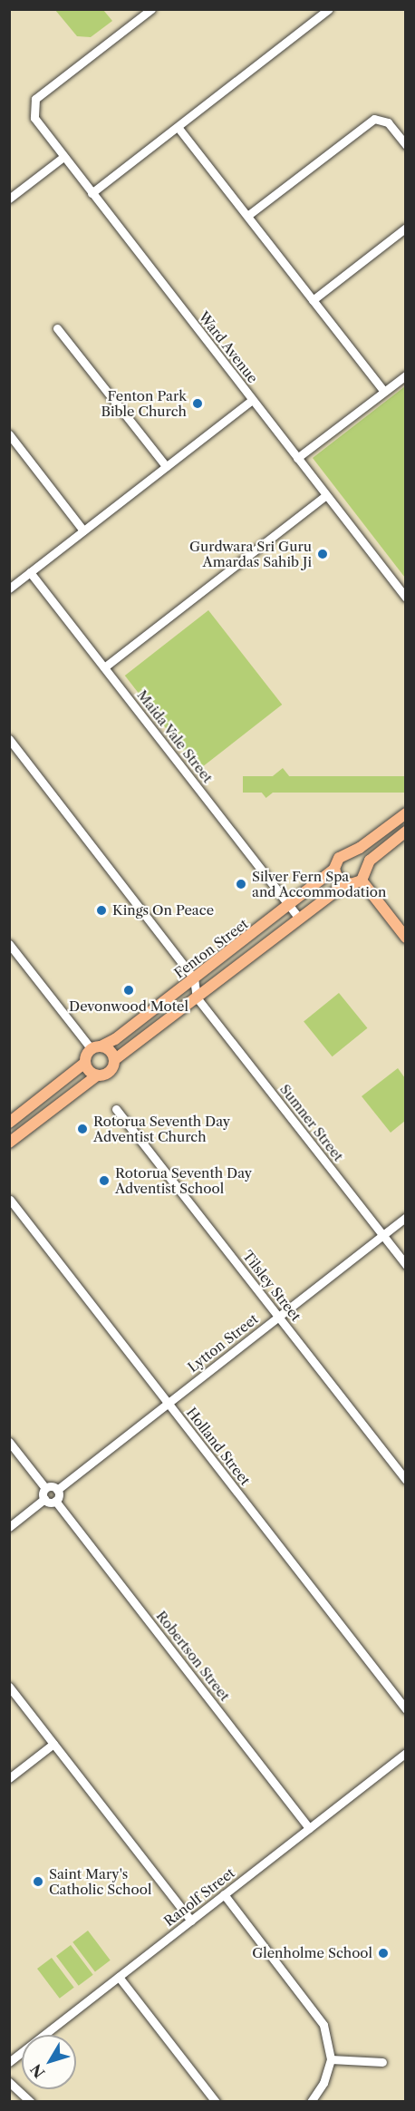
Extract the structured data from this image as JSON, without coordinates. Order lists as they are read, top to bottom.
{
  "streets": {
    "main road": ["Fenton Street"],
    "street": [
      "Ward Avenue",
      "Maida Vale Street",
      "Sumner Street",
      "Tilsley Street",
      "Lytton Street",
      "Holland Street",
      "Robertson Street",
      "Ranolf Street"
    ]
  },
  "crossings": [
    ["Maida Vale Street", "Fenton Street"],
    ["Sumner Street", "Lytton Street"],
    ["Tilsley Street", "Lytton Street"],
    ["Lytton Street", "Holland Street"],
    ["Robertson Street", "Ranolf Street"]
  ],
  "places": [
    "Fenton Park Bible Church",
    "Gurdwara Sri Guru Amardas Sahib Ji",
    "Silver Fern Spa and Accommodation",
    "Kings On Peace",
    "Devonwood Motel",
    "Rotorua Seventh Day Adventist Church",
    "Rotorua Seventh Day Adventist School",
    "Saint Mary's Catholic School",
    "Glenholme School"
  ],
  "north": "bottom left"
}
